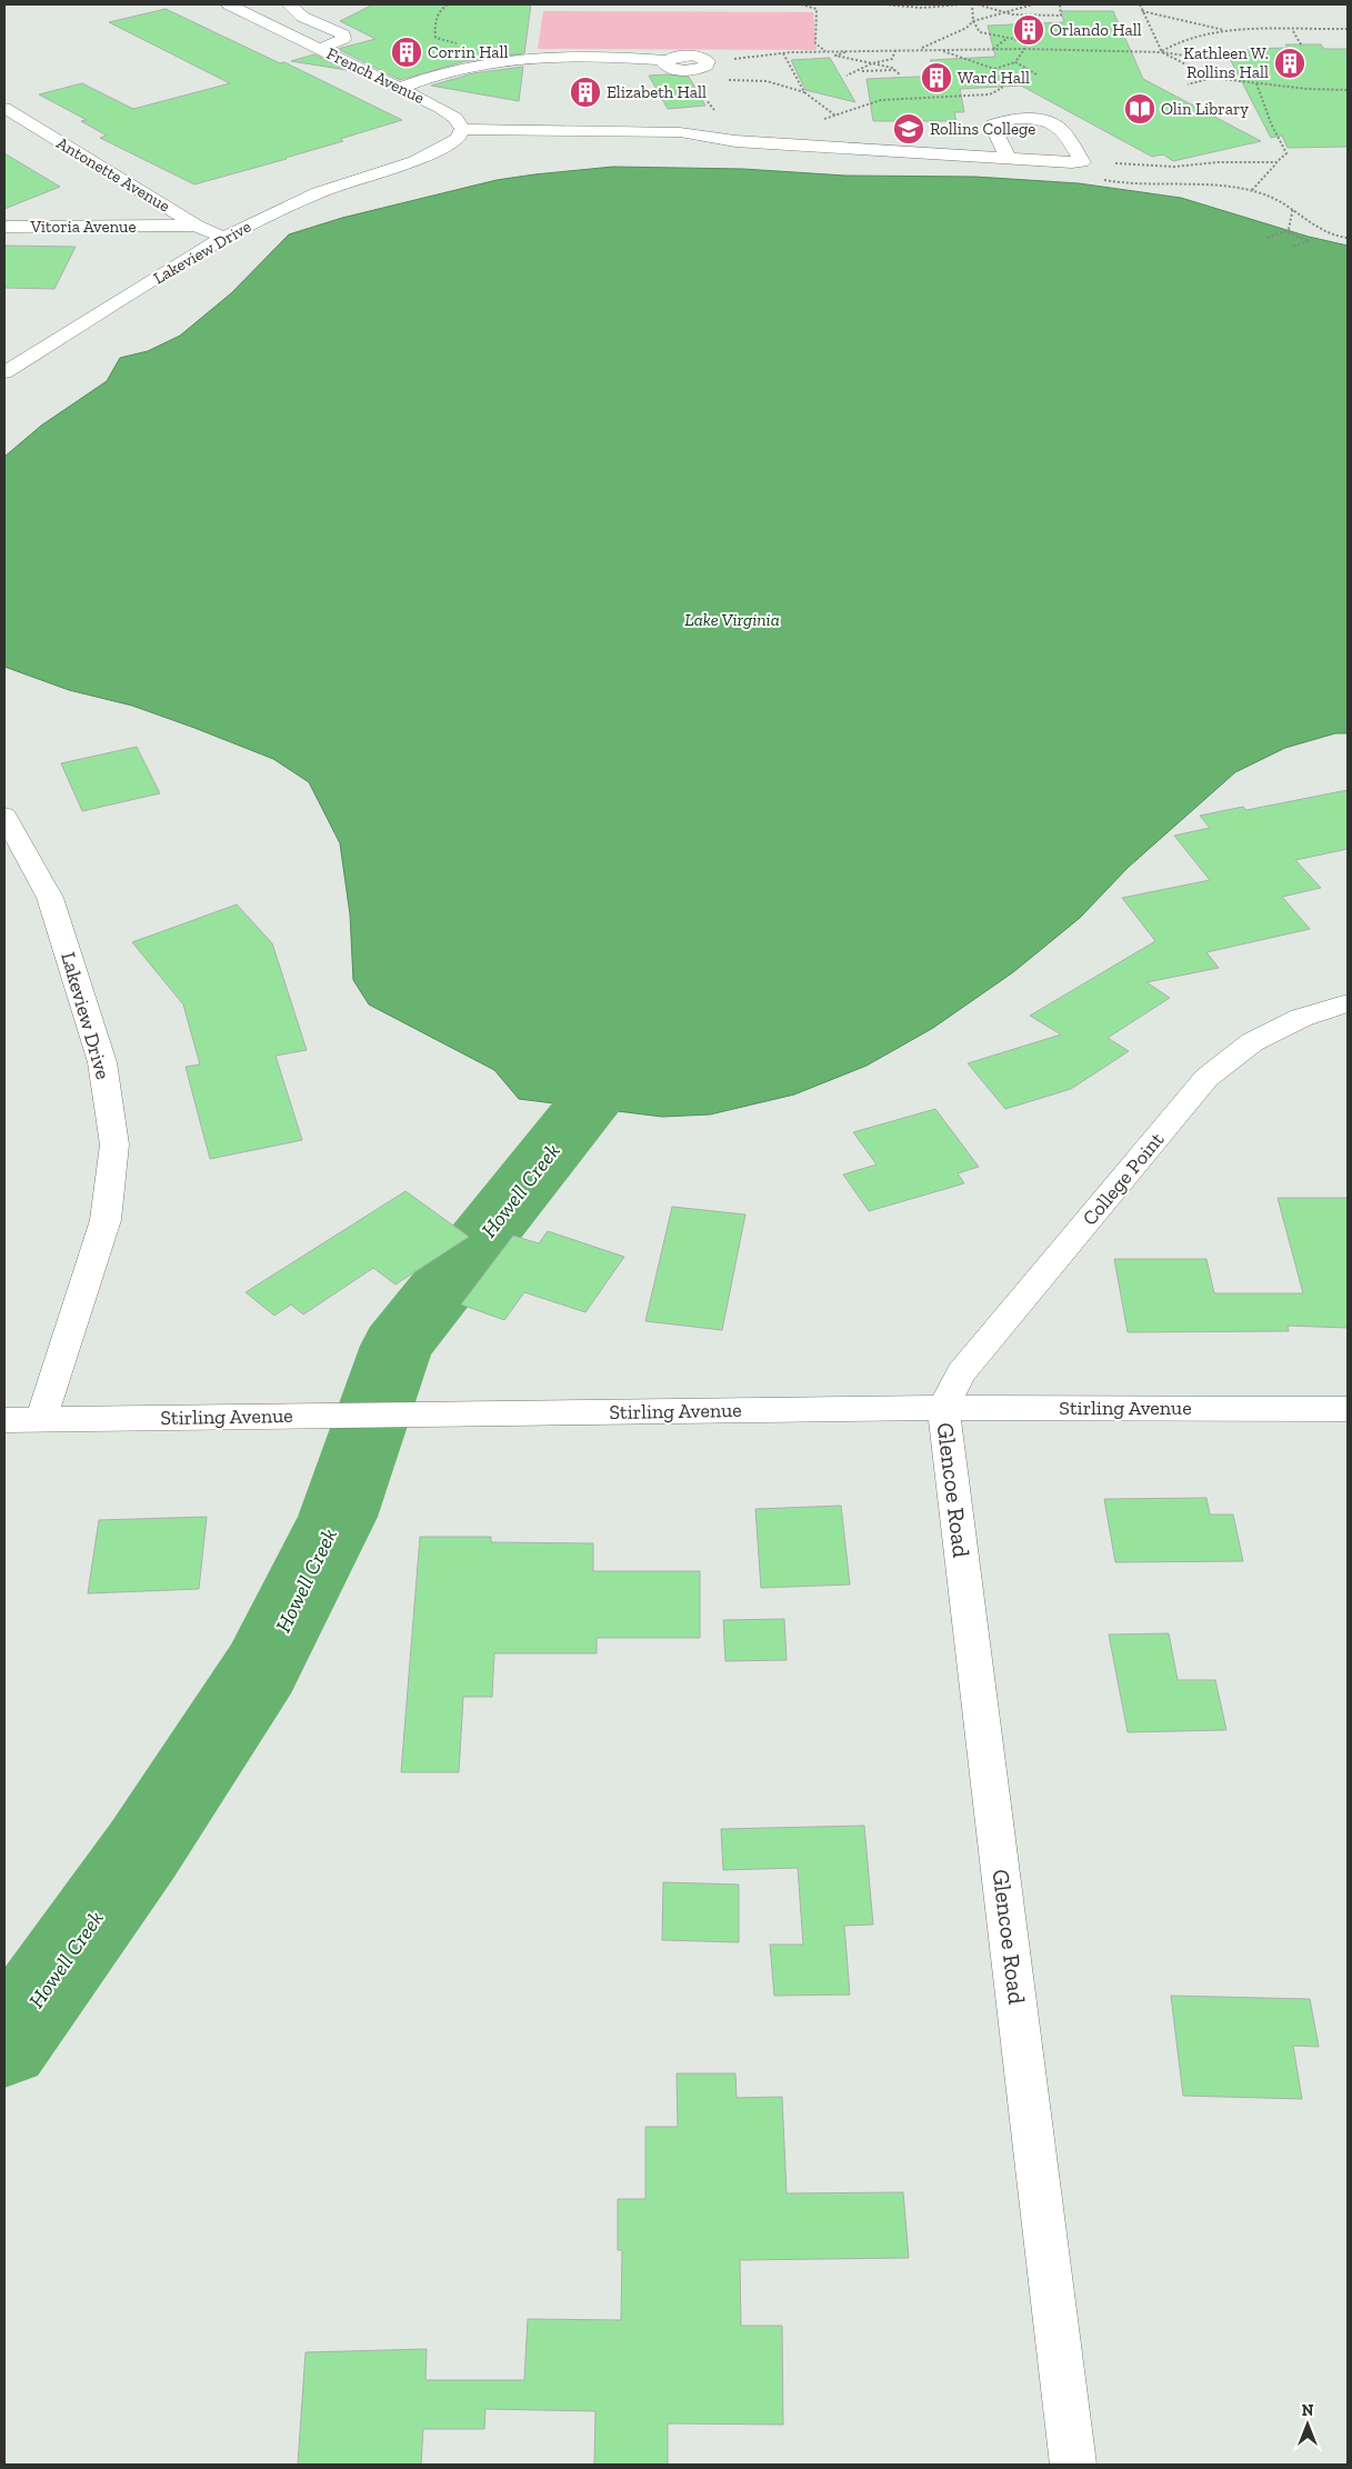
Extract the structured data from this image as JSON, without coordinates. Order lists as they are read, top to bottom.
{
  "streets": {
    "street": [
      "French Avenue",
      "Antonette Avenue",
      "Vitoria Avenue",
      "Lakeview Drive",
      "College Point",
      "Stirling Avenue",
      "Glencoe Road"
    ]
  },
  "crossings": [
    ["French Avenue", "Lakeview Drive"],
    ["Antonette Avenue", "Vitoria Avenue"],
    ["Antonette Avenue", "Lakeview Drive"],
    ["Lakeview Drive", "Stirling Avenue"],
    ["College Point", "Stirling Avenue"],
    ["College Point", "Glencoe Road"],
    ["Stirling Avenue", "Glencoe Road"]
  ],
  "water": ["Lake Virginia", "Howell Creek"],
  "places": {
    "building": [
      "Orlando Hall",
      "Corrin Hall",
      "Kathleen W. Rollins Hall",
      "Ward Hall",
      "Elizabeth Hall"
    ],
    "library": ["Olin Library"],
    "school or university": ["Rollins College"]
  },
  "north": "top"
}
